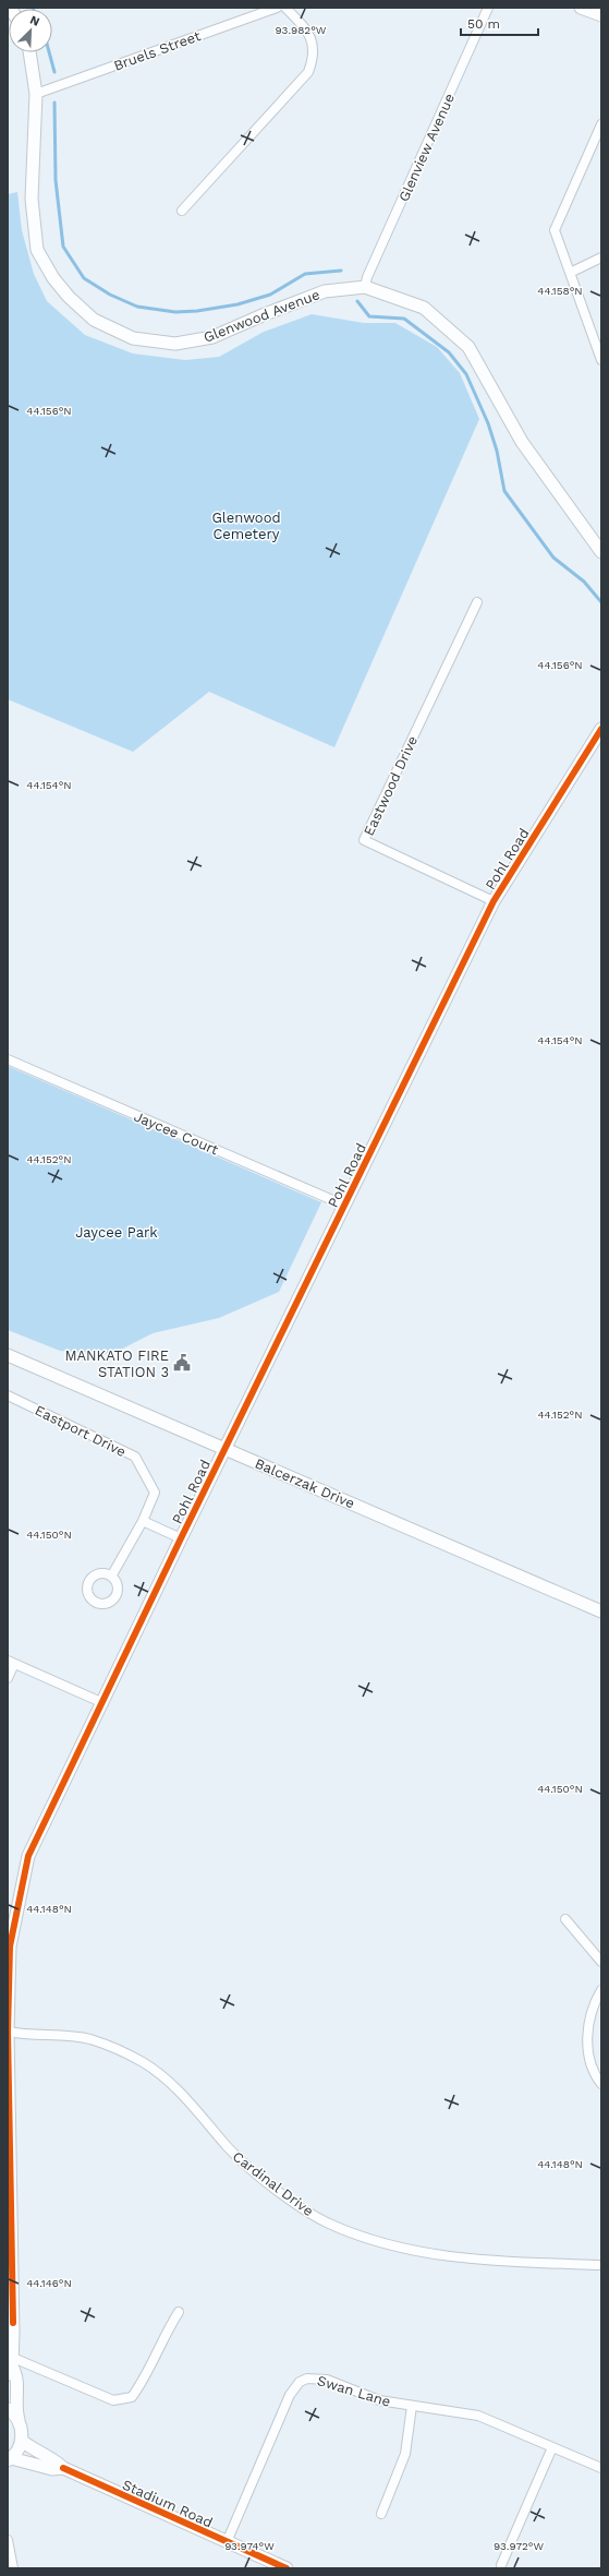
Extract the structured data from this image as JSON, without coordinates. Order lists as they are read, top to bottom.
{
  "streets": {
    "street": [
      "Bruels Street",
      "Glenview Avenue",
      "Glenwood Avenue",
      "Eastwood Drive",
      "Pohl Road",
      "Jaycee Court",
      "Eastport Drive",
      "Balcerzak Drive",
      "Cardinal Drive",
      "Swan Lane",
      "Stadium Road"
    ]
  },
  "crossings": [
    ["Bruels Street", "Glenwood Avenue"],
    ["Glenview Avenue", "Glenwood Avenue"],
    ["Eastwood Drive", "Pohl Road"],
    ["Pohl Road", "Jaycee Court"],
    ["Pohl Road", "Balcerzak Drive"],
    ["Pohl Road", "Cardinal Drive"],
    ["Pohl Road", "Stadium Road"],
    ["Swan Lane", "Stadium Road"]
  ],
  "parks": ["Glenwood Cemetery", "Jaycee Park"],
  "places": {
    "public building": ["MANKATO FIRE STATION 3"]
  },
  "scale_bar": "50 m",
  "north": "top right",
  "coordinates": [
    "93.982°W",
    "44.158°N",
    "44.156°N",
    "44.154°N",
    "44.152°N",
    "44.150°N",
    "44.148°N",
    "44.146°N",
    "93.974°W",
    "93.972°W"
  ]
}
